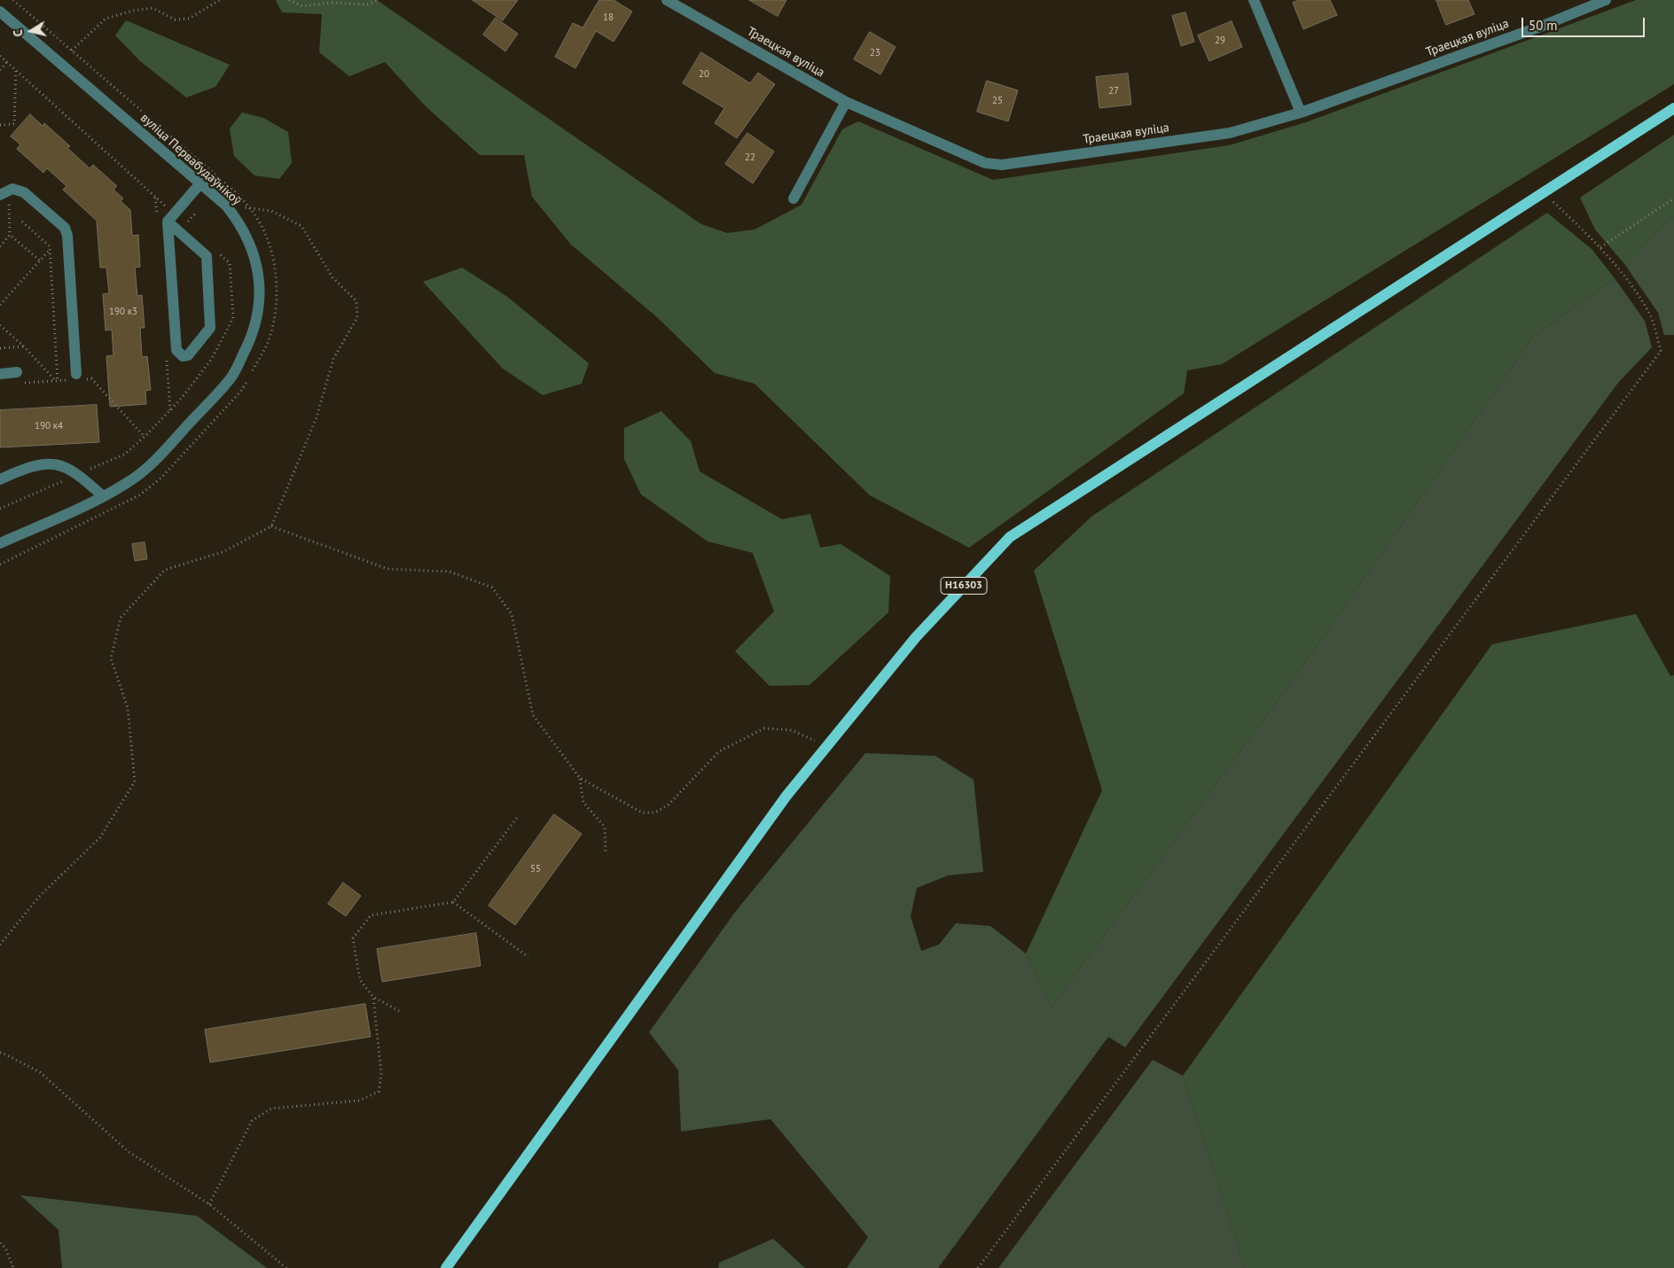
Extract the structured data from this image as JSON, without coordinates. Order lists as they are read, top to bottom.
{
  "streets": {
    "main road": ["Н16303"],
    "street": ["Траецкая вуліца", "вуліца Первабудаўнікоў"]
  },
  "house_numbers": [
    "18",
    "29",
    "23",
    "20",
    "27",
    "25",
    "22",
    "190 к3",
    "190 к4",
    "55"
  ],
  "scale_bar": "50 m",
  "north": "left"
}
